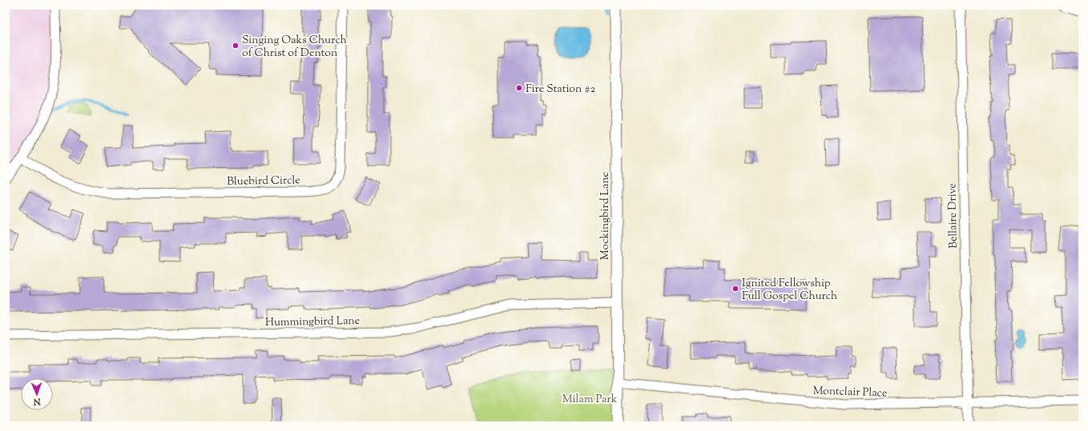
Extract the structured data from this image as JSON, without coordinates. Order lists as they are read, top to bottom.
{
  "streets": {
    "street": [
      "Bluebird Circle",
      "Mockingbird Lane",
      "Bellaire Drive",
      "Hummingbird Lane",
      "Montclair Place"
    ]
  },
  "crossings": [
    ["Mockingbird Lane", "Hummingbird Lane"],
    ["Mockingbird Lane", "Montclair Place"],
    ["Bellaire Drive", "Montclair Place"]
  ],
  "parks": ["Milam Park"],
  "places": ["Singing Oaks Church of Christ of Denton", "Fire Station #2", "Ignited Fellowship Full Gospel Church"],
  "north": "bottom"
}
